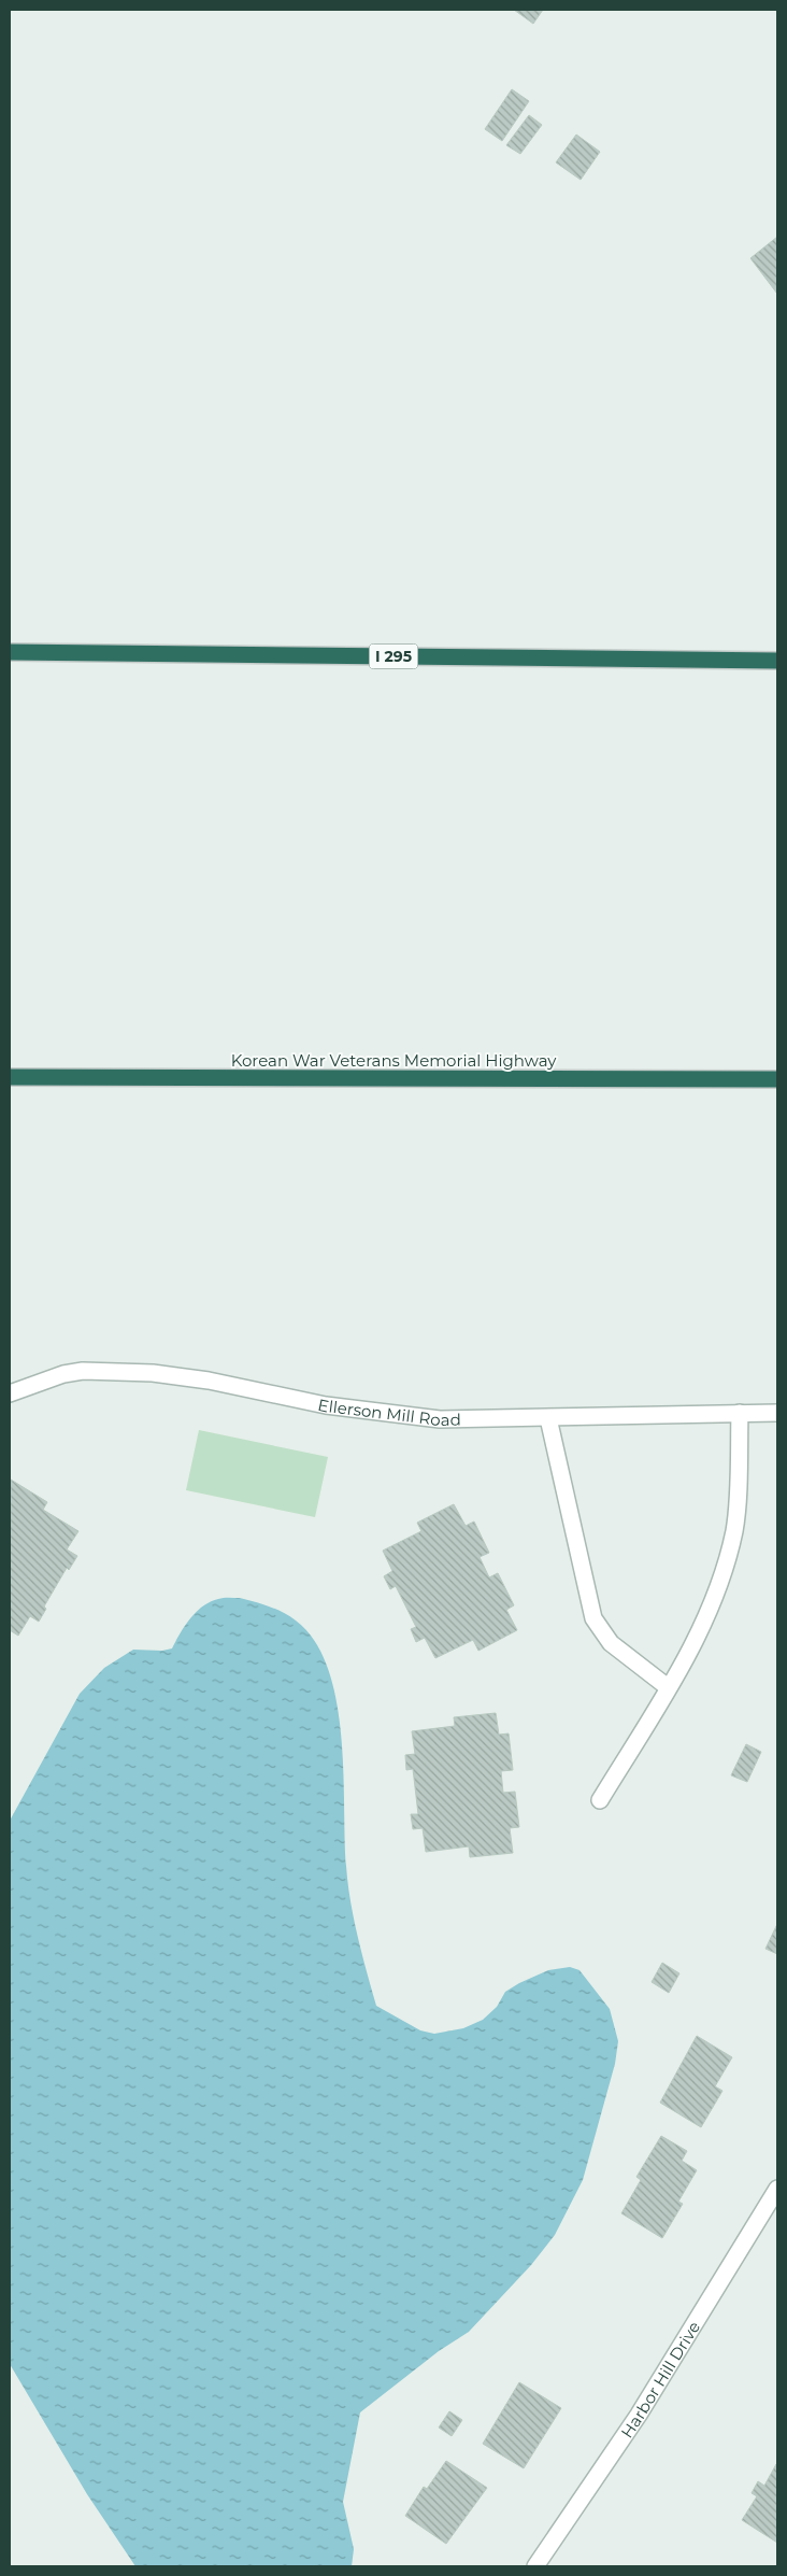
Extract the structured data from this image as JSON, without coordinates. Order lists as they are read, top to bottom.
{
  "streets": {
    "highway": ["I 295", "Korean War Veterans Memorial Highway"],
    "street": ["Ellerson Mill Road", "Harbor Hill Drive"]
  }
}
